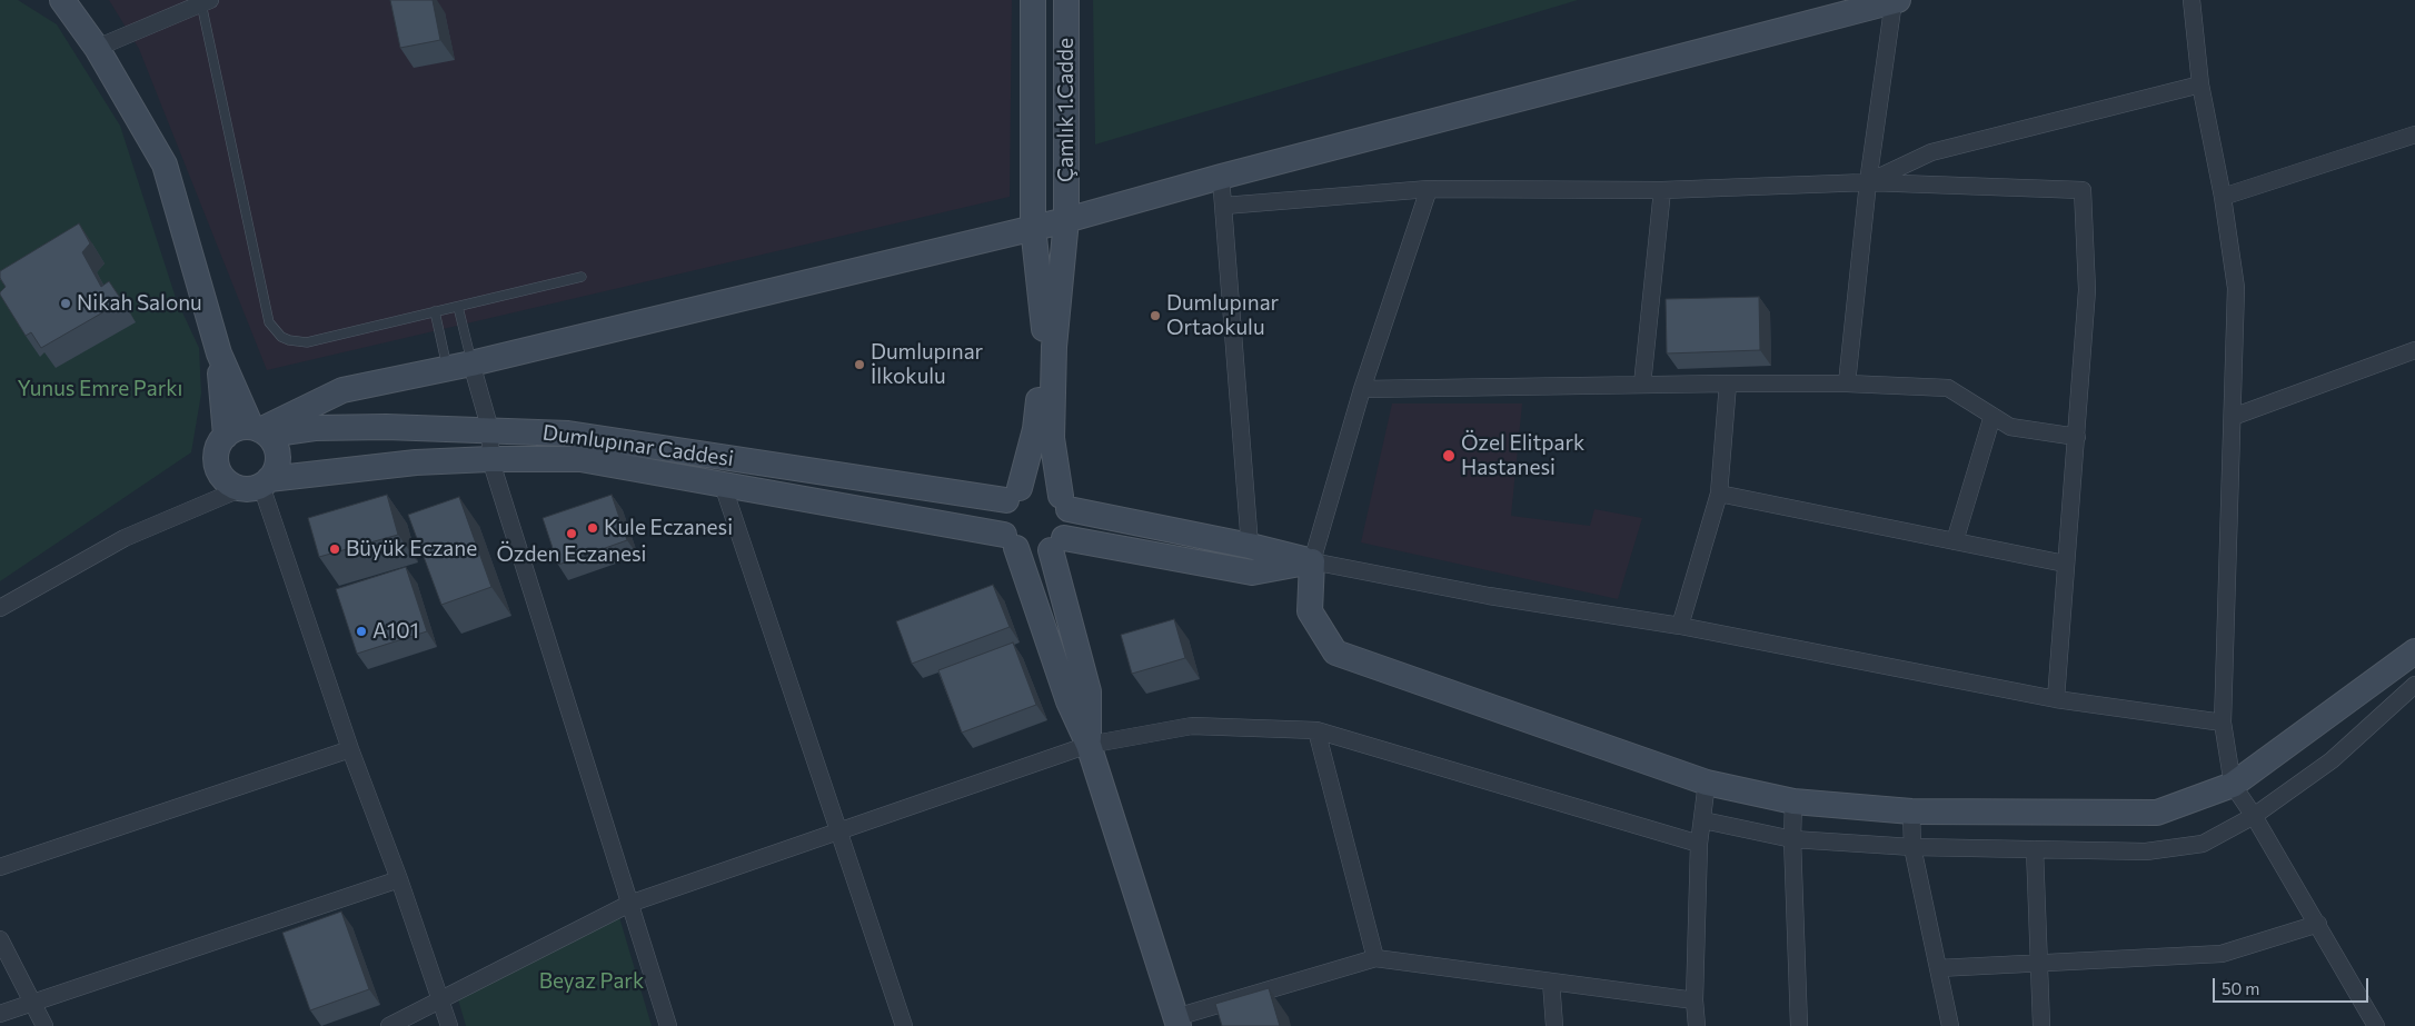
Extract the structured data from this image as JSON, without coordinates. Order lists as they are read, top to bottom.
{
  "streets": {
    "street": ["Çamlık 1.Cadde", "Dumlupınar Caddesi"]
  },
  "crossings": [
    ["Çamlık 1.Cadde", "Dumlupınar Caddesi"]
  ],
  "parks": ["Yunus Emre Parkı", "Beyaz Park"],
  "places": [
    "Nikah Salonu",
    "Dumlupınar Ortaokulu",
    "Dumlupınar İlkokulu",
    "Özel Elitpark Hastanesi",
    "Kule Eczanesi",
    "Özden Eczanesi",
    "Büyük Eczane",
    "A101"
  ],
  "scale_bar": "50 m"
}
